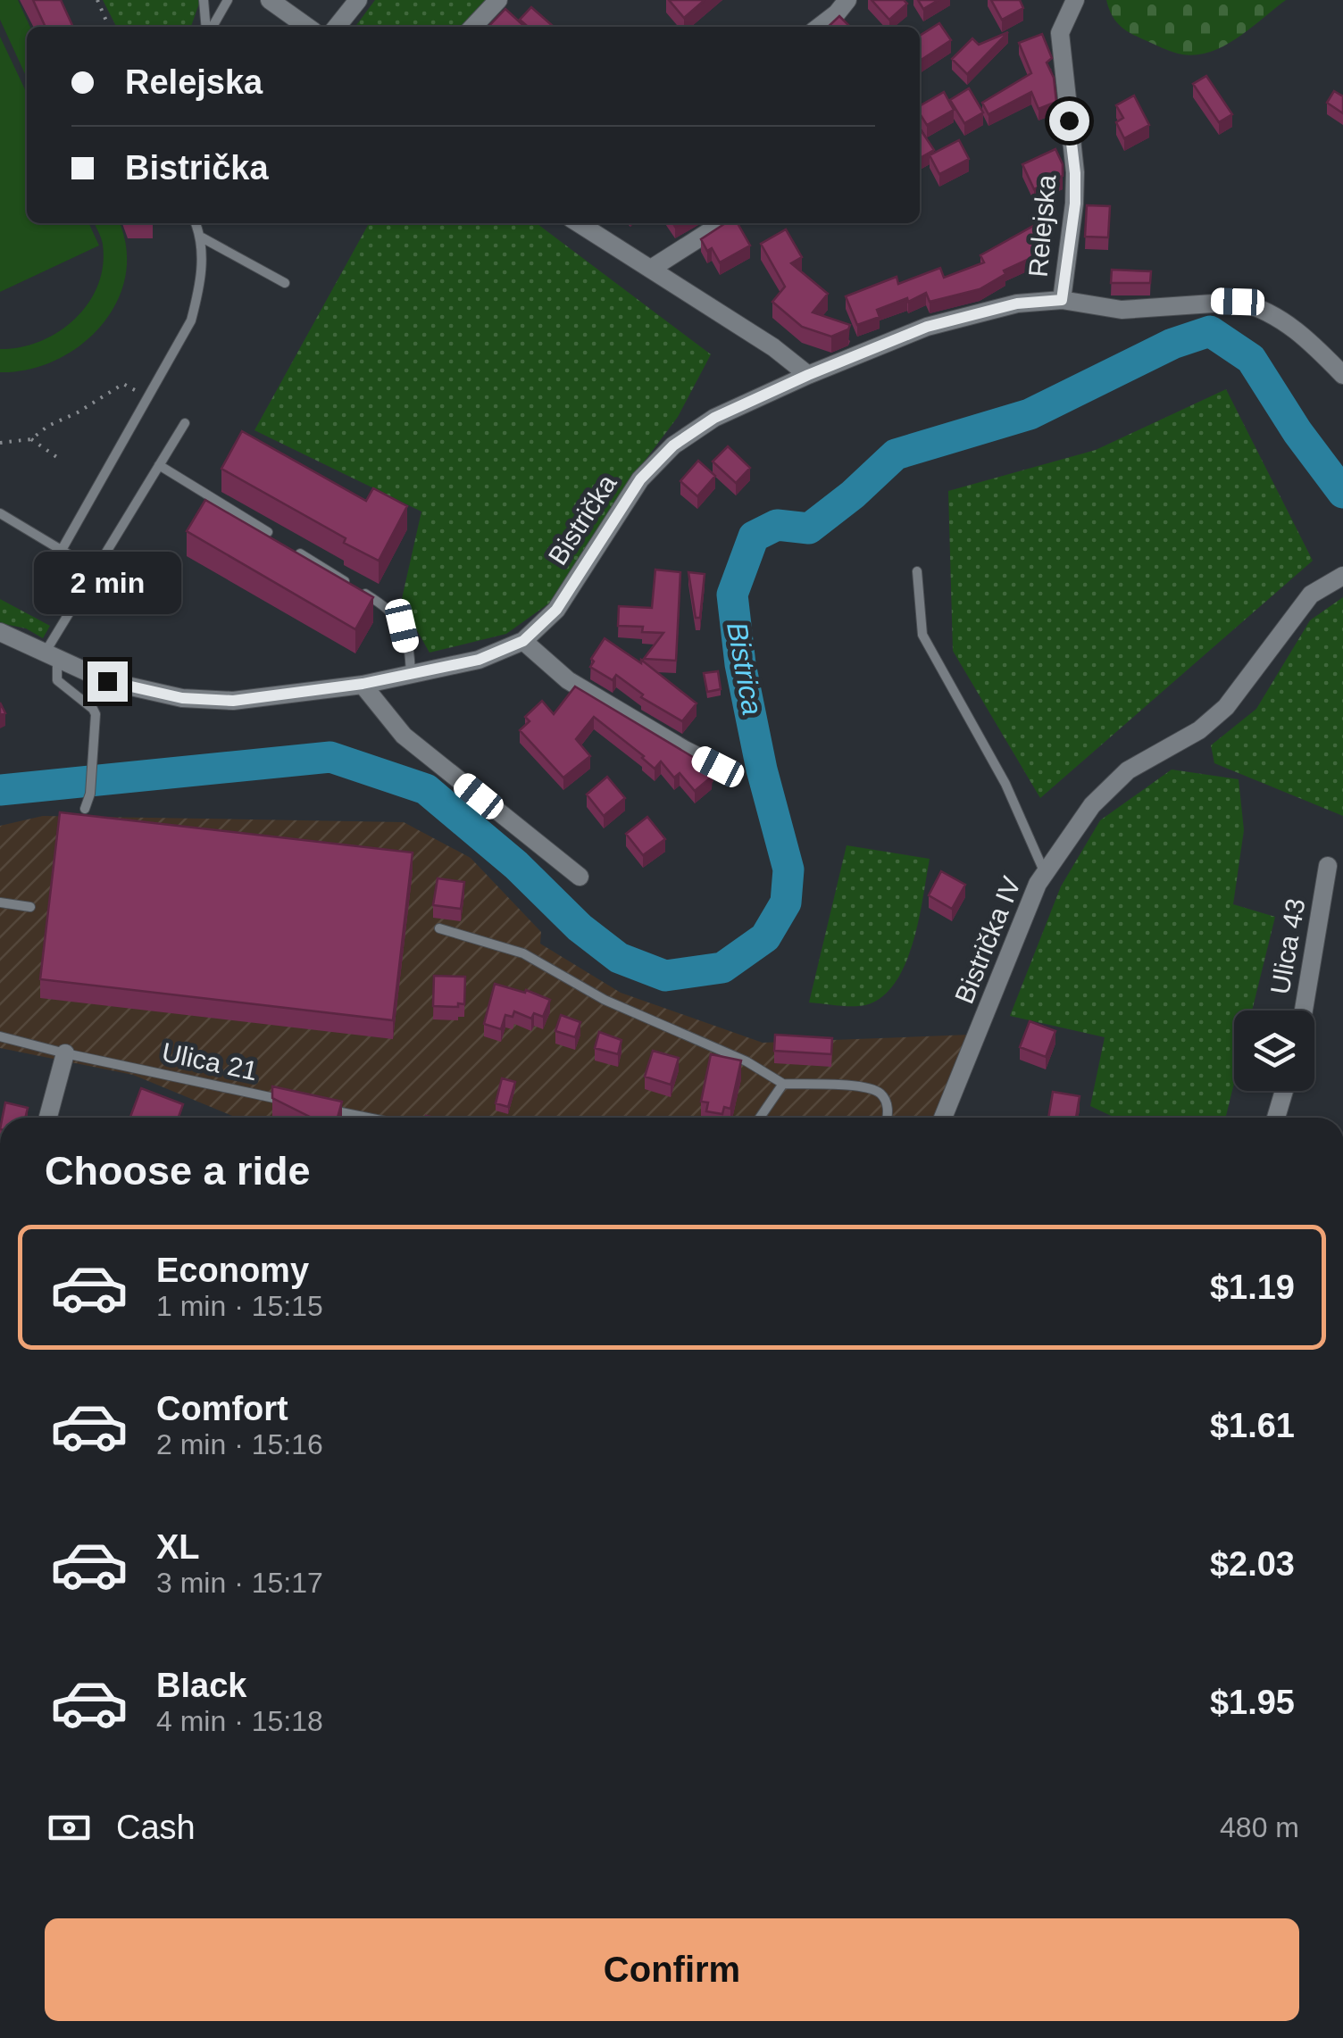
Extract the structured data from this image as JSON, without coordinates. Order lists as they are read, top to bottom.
{
  "streets": {
    "street": [
      "Relejska",
      "Bistrička",
      "Bistrička IV",
      "Ulica 43"
    ],
    "lane": ["Ulica 21"]
  },
  "crossings": [
    ["Relejska", "Bistrička"]
  ],
  "water": ["Bistrica"],
  "page": {
    "banner": ["Relejska", "Bistrička"],
    "bubble": "2 min",
    "heading": "Choose a ride",
    "list": [
      {
        "name": "Economy",
        "note": "1 min · 15:15",
        "value": "$1.19"
      },
      {
        "name": "Comfort",
        "note": "2 min · 15:16",
        "value": "$1.61"
      },
      {
        "name": "XL",
        "note": "3 min · 15:17",
        "value": "$2.03"
      },
      {
        "name": "Black",
        "note": "4 min · 15:18",
        "value": "$1.95"
      }
    ],
    "pay": ["Cash", "480 m"],
    "buttons": "Confirm"
  }
}
